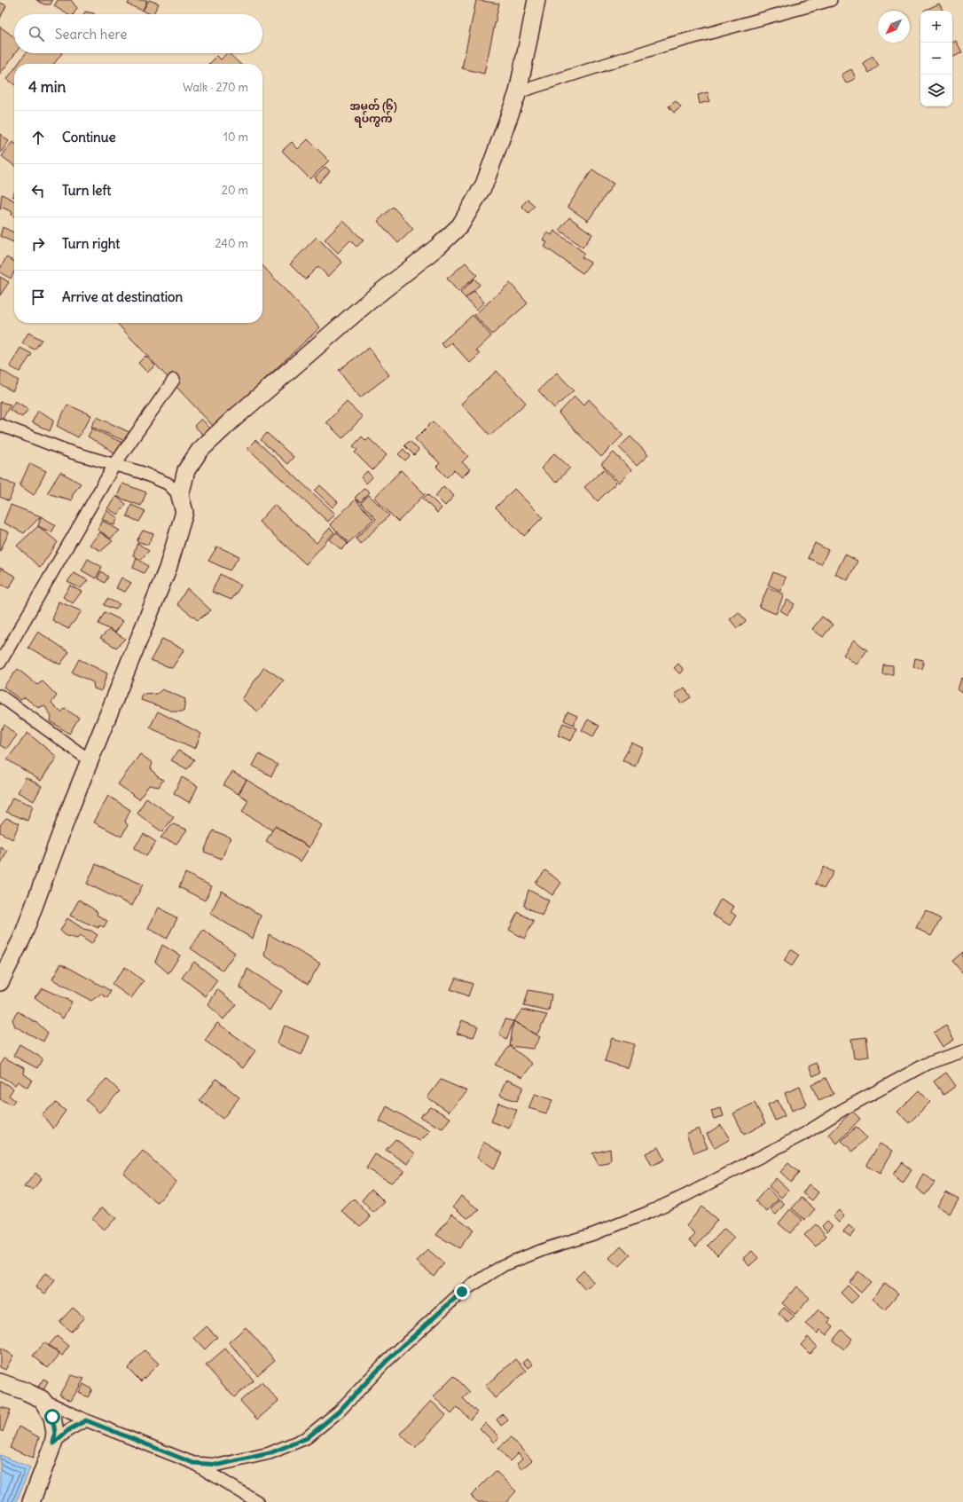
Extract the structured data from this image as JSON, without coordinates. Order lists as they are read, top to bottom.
{
  "districts": ["အမှတ် (၆) ရပ်ကွက်"],
  "north": "bottom left",
  "page": {
    "map_buttons": ["+", "−"],
    "search": "Search here",
    "heading": ["4 min", "Walk · 270 m"],
    "list": [
      ["Continue", "10 m"],
      ["Turn left", "20 m"],
      ["Turn right", "240 m"],
      "Arrive at destination"
    ]
  }
}
